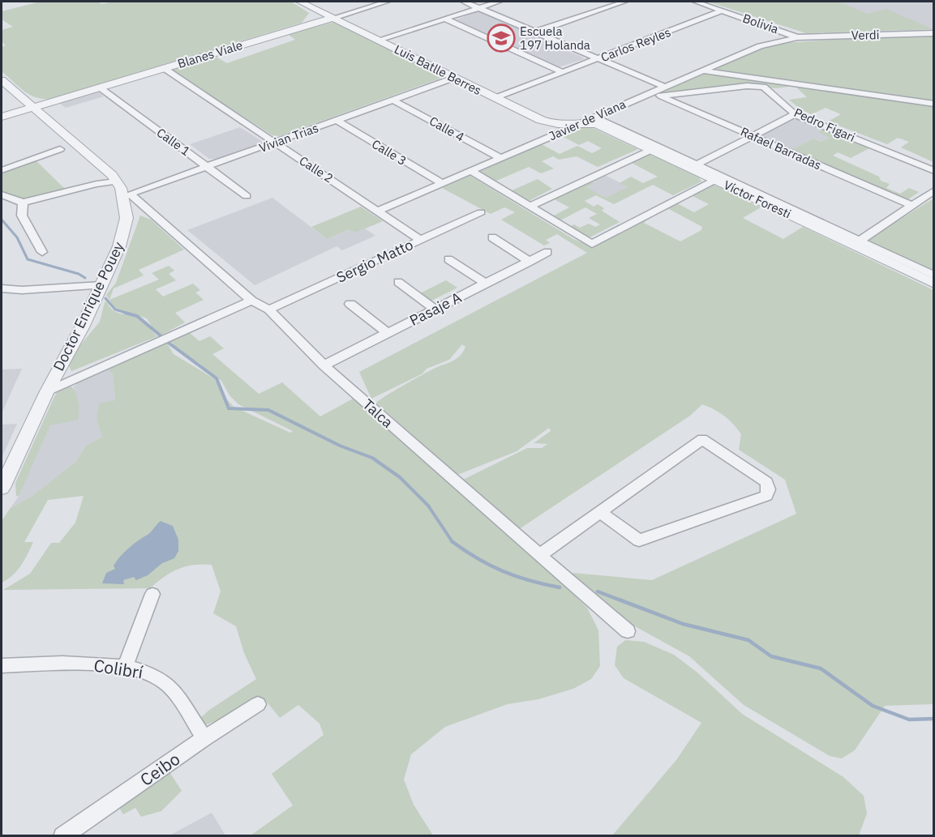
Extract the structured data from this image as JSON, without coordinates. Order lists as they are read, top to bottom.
{
  "streets": {
    "street": [
      "Bolivia",
      "Verdi",
      "Carlos Reyles",
      "Blanes Viale",
      "Luis Batlle Berres",
      "Javier de Viana",
      "Pedro Figari",
      "Calle 4",
      "Vivian Trias",
      "Calle 1",
      "Rafael Barradas",
      "Calle 3",
      "Calle 2",
      "Víctor Foresti",
      "Sergio Matto",
      "Doctor Enrique Pouey",
      "Pasaje A",
      "Talca",
      "Colibrí",
      "Ceibo"
    ]
  },
  "crossings": [
    ["Bolivia", "Verdi"],
    ["Bolivia", "Carlos Reyles"],
    ["Bolivia", "Javier de Viana"],
    ["Verdi", "Javier de Viana"],
    ["Carlos Reyles", "Luis Batlle Berres"],
    ["Blanes Viale", "Luis Batlle Berres"],
    ["Blanes Viale", "Calle 1"],
    ["Blanes Viale", "Calle 2"],
    ["Blanes Viale", "Doctor Enrique Pouey"],
    ["Luis Batlle Berres", "Javier de Viana"],
    ["Luis Batlle Berres", "Vivian Trias"],
    ["Luis Batlle Berres", "Víctor Foresti"],
    ["Javier de Viana", "Calle 4"],
    ["Javier de Viana", "Rafael Barradas"],
    ["Javier de Viana", "Calle 3"],
    ["Javier de Viana", "Calle 2"],
    ["Javier de Viana", "Víctor Foresti"],
    ["Pedro Figari", "Rafael Barradas"],
    ["Calle 4", "Vivian Trias"],
    ["Vivian Trias", "Calle 1"],
    ["Vivian Trias", "Calle 3"],
    ["Vivian Trias", "Calle 2"],
    ["Vivian Trias", "Doctor Enrique Pouey"],
    ["Vivian Trias", "Talca"],
    ["Calle 2", "Sergio Matto"],
    ["Sergio Matto", "Talca"],
    ["Doctor Enrique Pouey", "Talca"],
    ["Pasaje A", "Talca"],
    ["Colibrí", "Ceibo"]
  ],
  "places": {
    "school or university": ["Escuela 197 Holanda"]
  }
}
